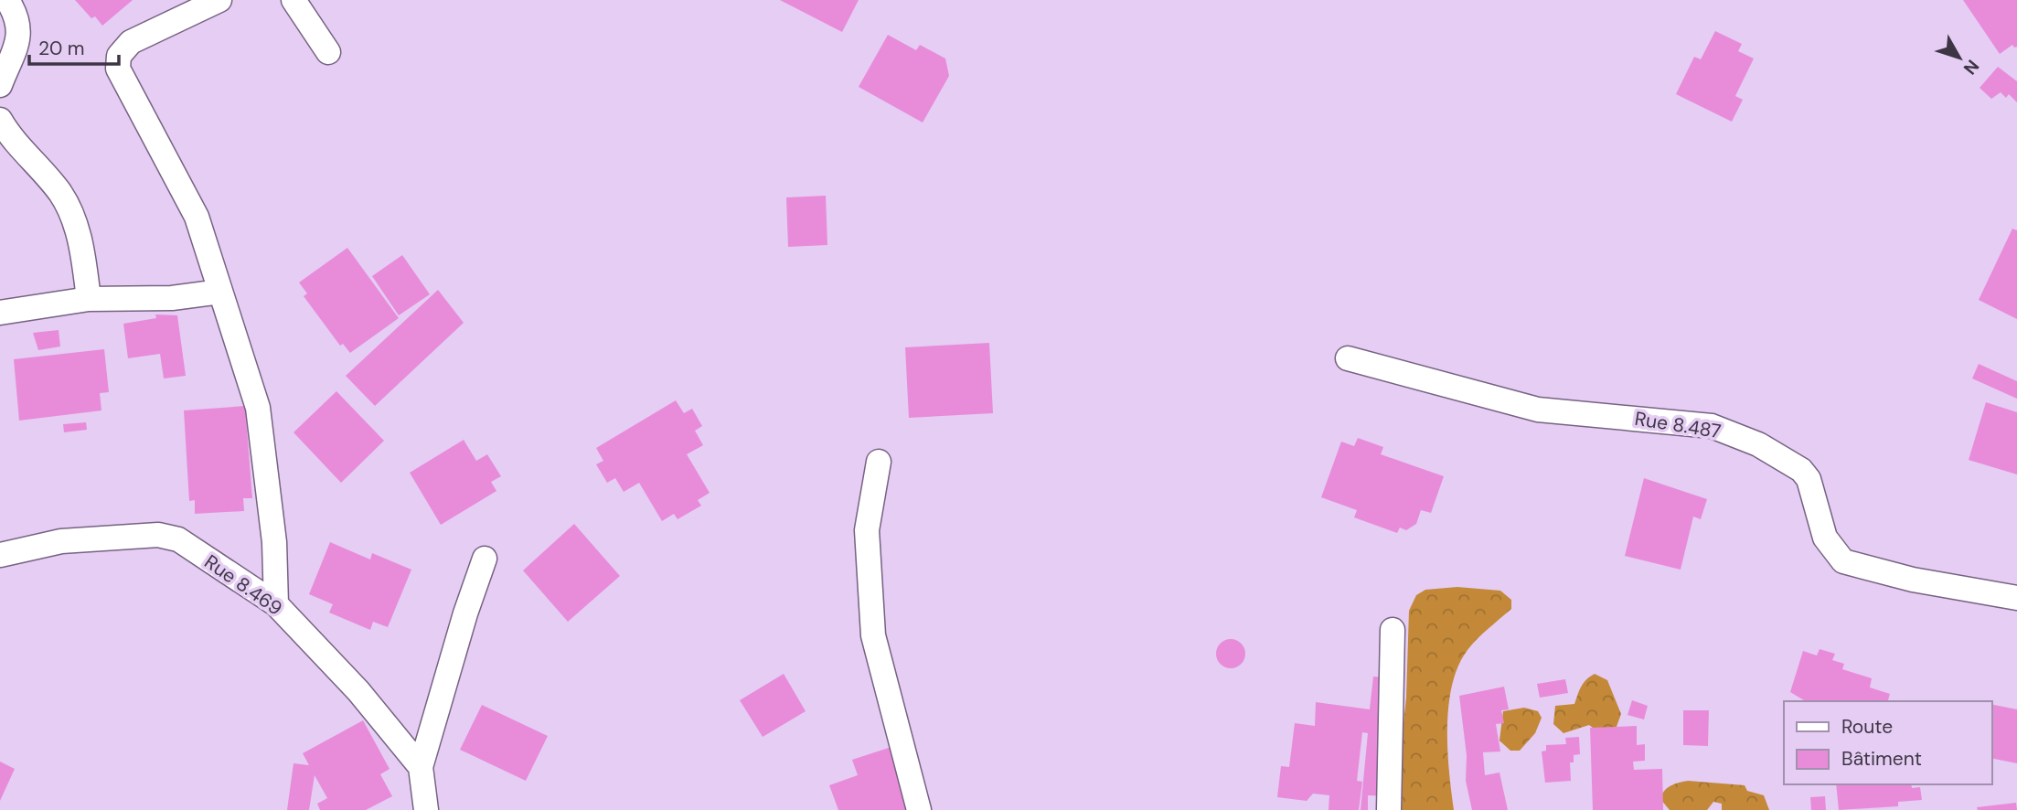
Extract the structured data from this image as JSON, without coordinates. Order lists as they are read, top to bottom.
{
  "streets": {
    "street": ["Rue 8.487", "Rue 8.469"]
  },
  "legend": ["Route", "Bâtiment"],
  "scale_bar": "20 m",
  "north": "bottom right"
}
